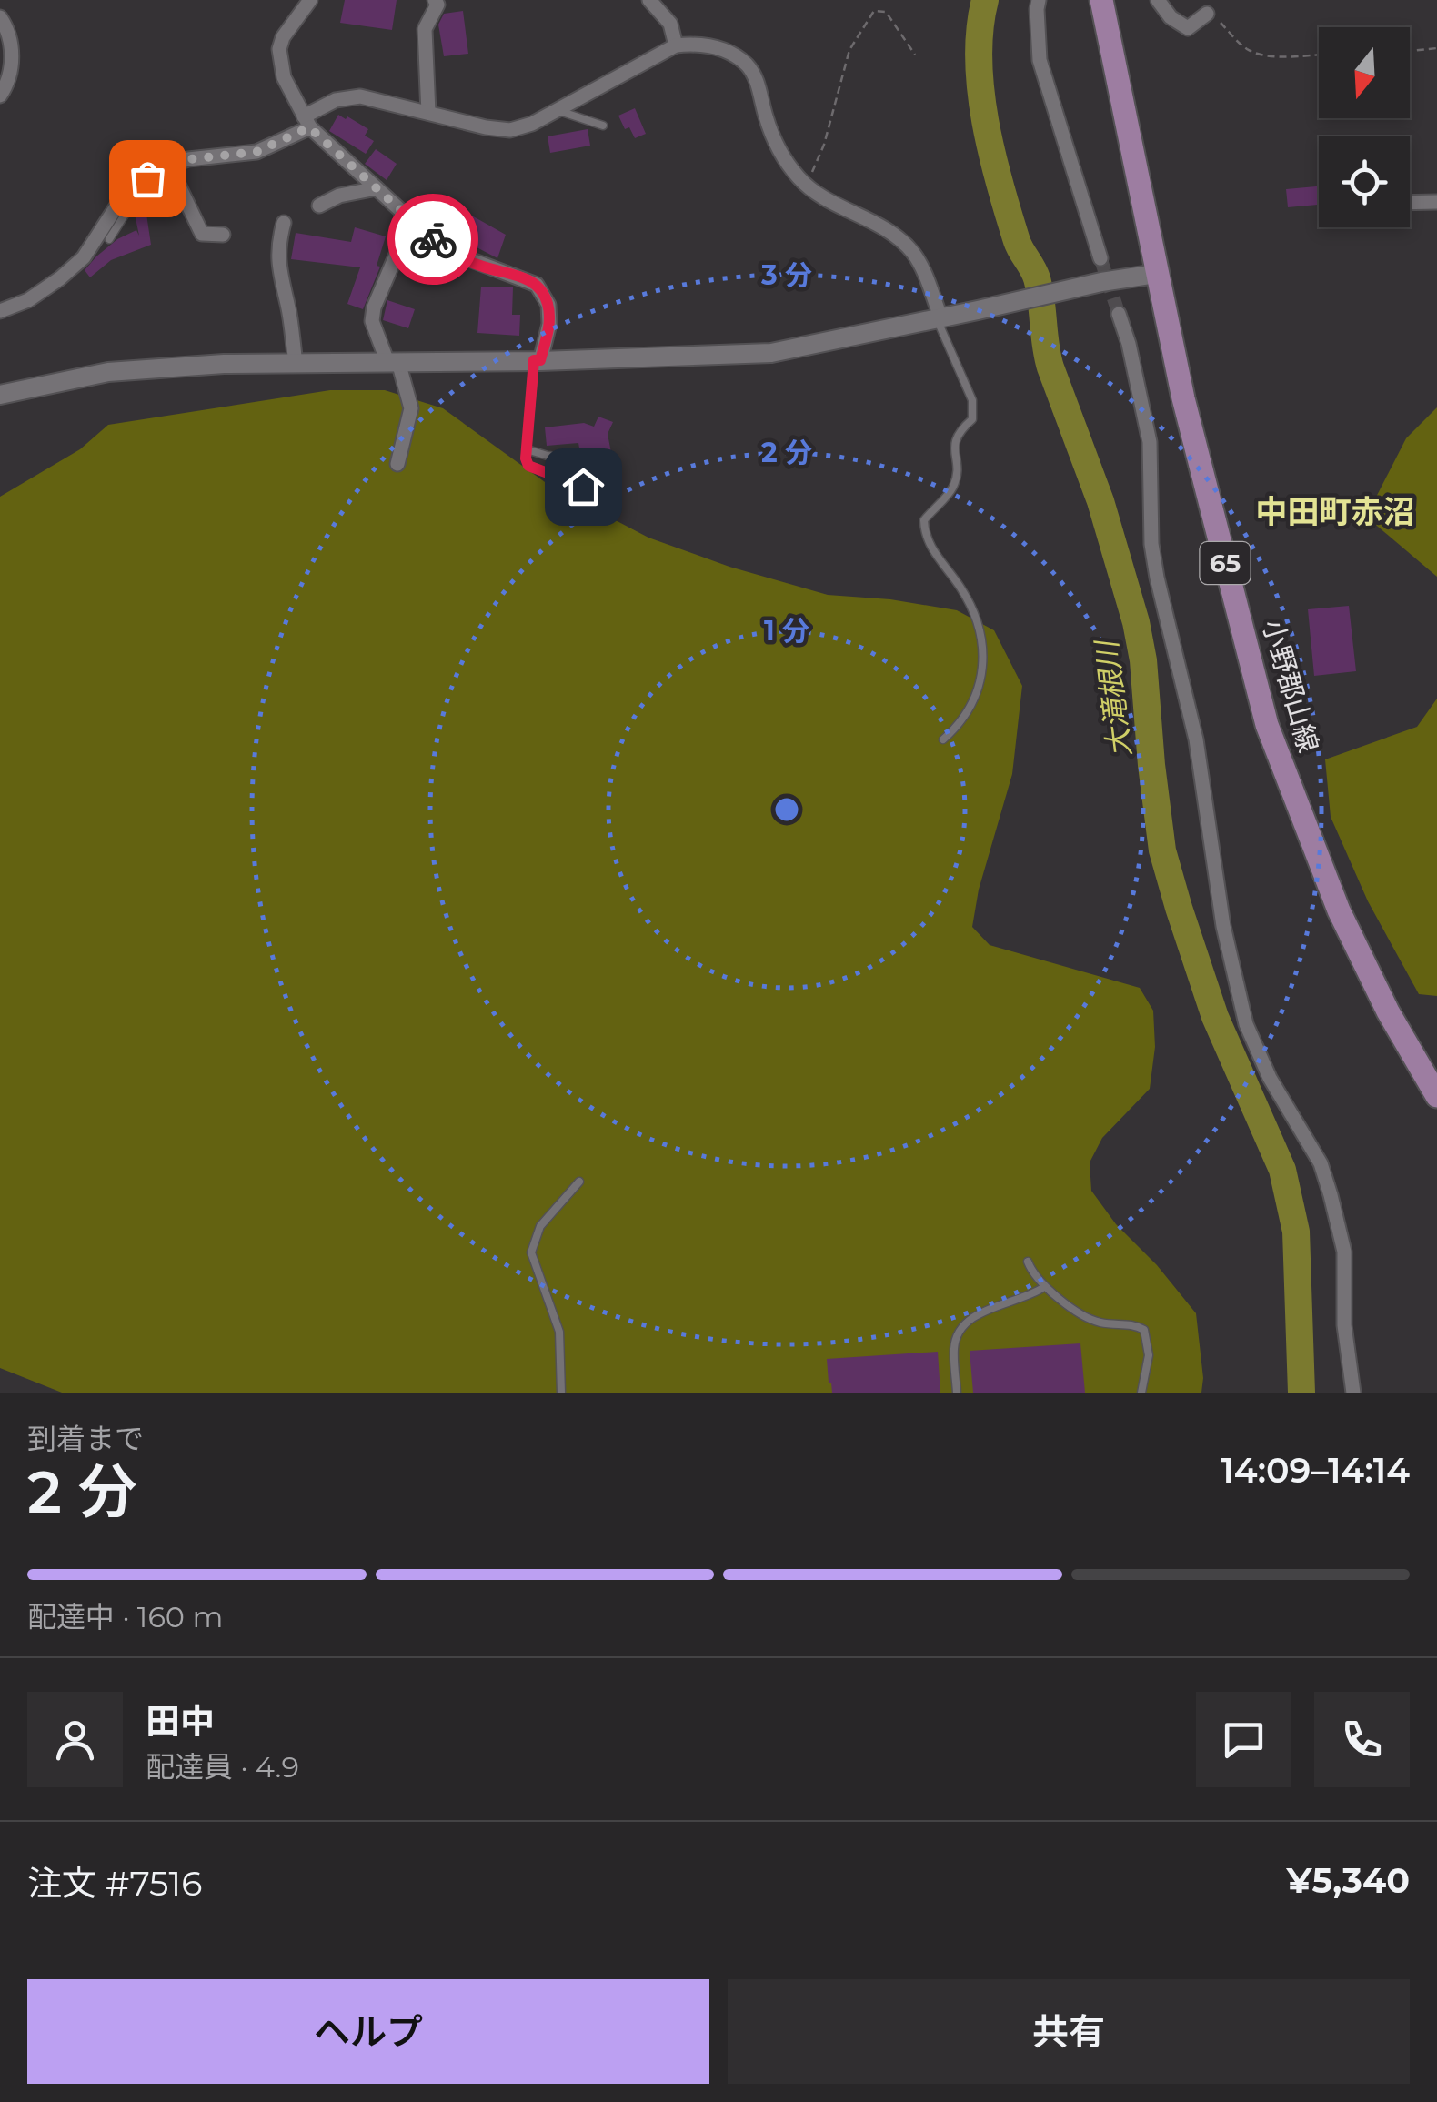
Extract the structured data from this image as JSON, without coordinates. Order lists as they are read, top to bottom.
{
  "streets": {
    "main road": ["65", "小野郡山線"]
  },
  "districts": ["中田町赤沼"],
  "water": ["大滝根川"],
  "north": "bottom",
  "page": {
    "heading": ["2 分", "到着まで", "14:09–14:14"],
    "panel": [
      "田中",
      "配達員 · 4.9",
      "注文 #7516",
      "¥5,340"
    ],
    "bar": "配達中 · 160 m",
    "buttons": ["ヘルプ", "共有"]
  },
  "rings": ["3 分", "2 分", "1 分"]
}
